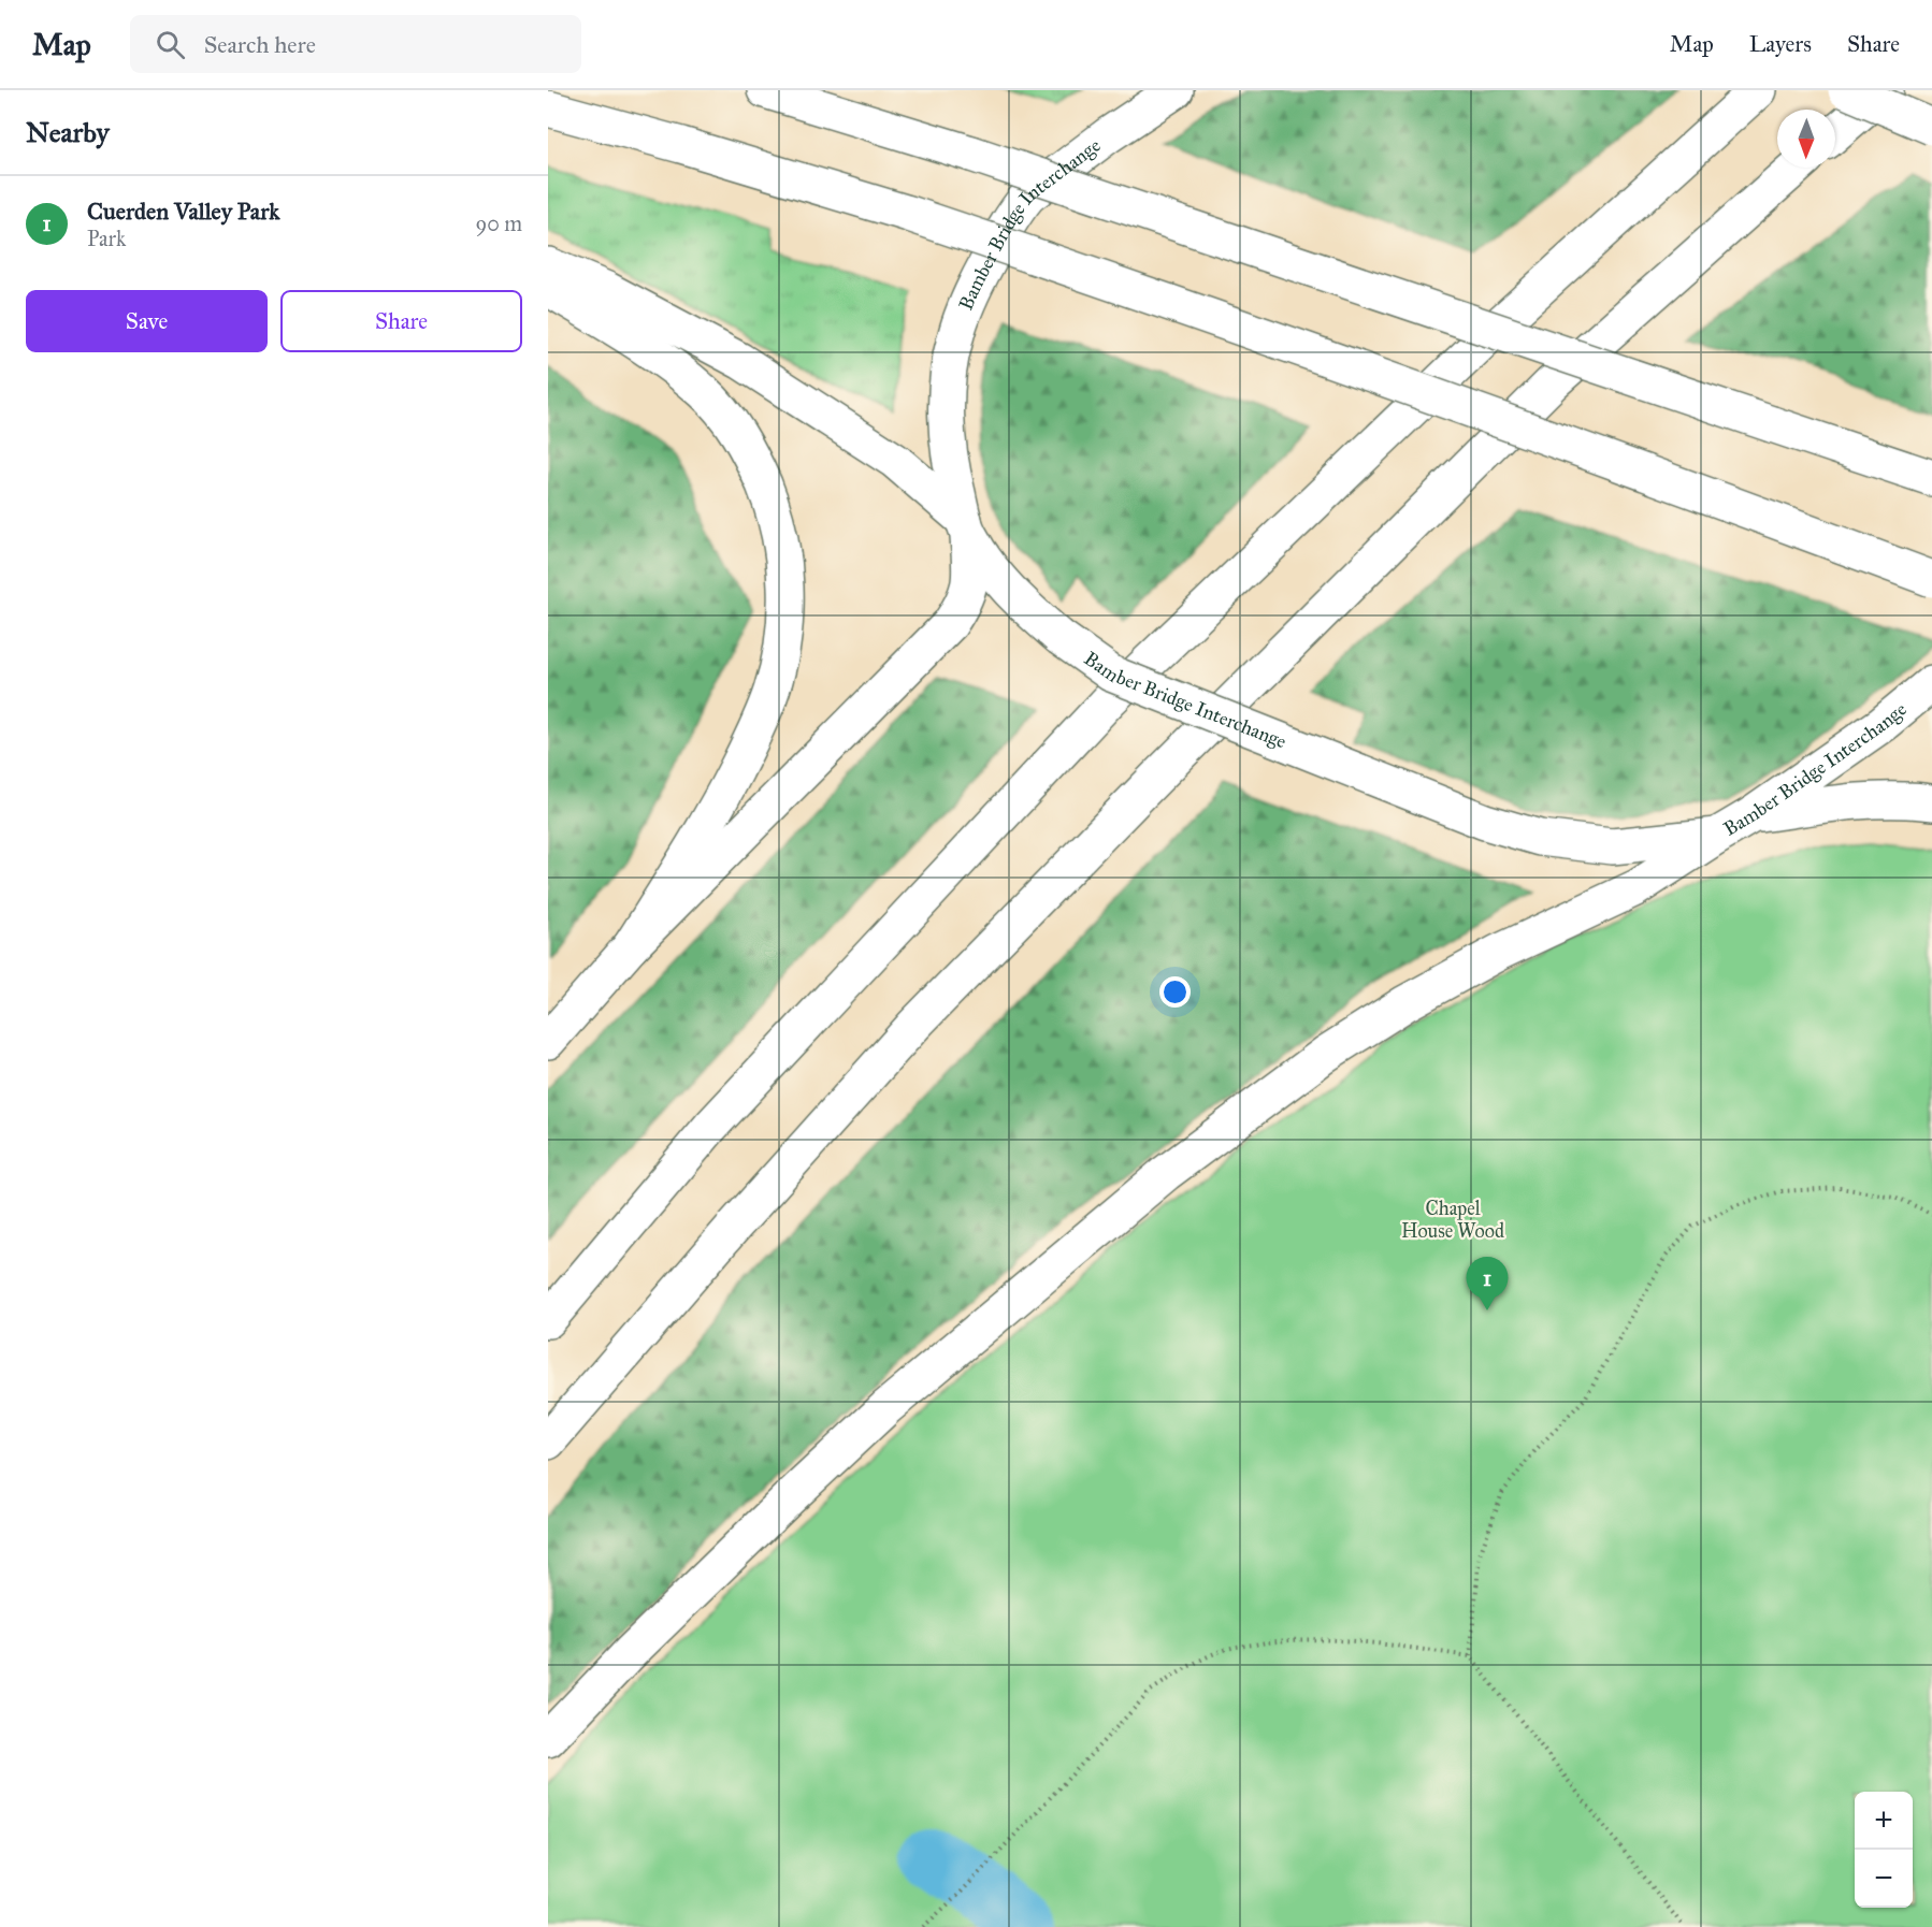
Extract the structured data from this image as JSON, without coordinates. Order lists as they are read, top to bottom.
{
  "streets": {
    "highway": ["Bamber Bridge Interchange"]
  },
  "parks": ["Chapel House Wood"],
  "north": "bottom",
  "page": {
    "header": "Map",
    "search": "Search here",
    "nav": ["Map", "Layers", "Share"],
    "heading": "Nearby",
    "list": [
      {
        "mark": "1",
        "name": "Cuerden Valley Park",
        "note": "Park",
        "value": "90 m"
      }
    ],
    "buttons": ["Save", "Share"],
    "pins": "1",
    "map_buttons": ["+", "−"]
  }
}
